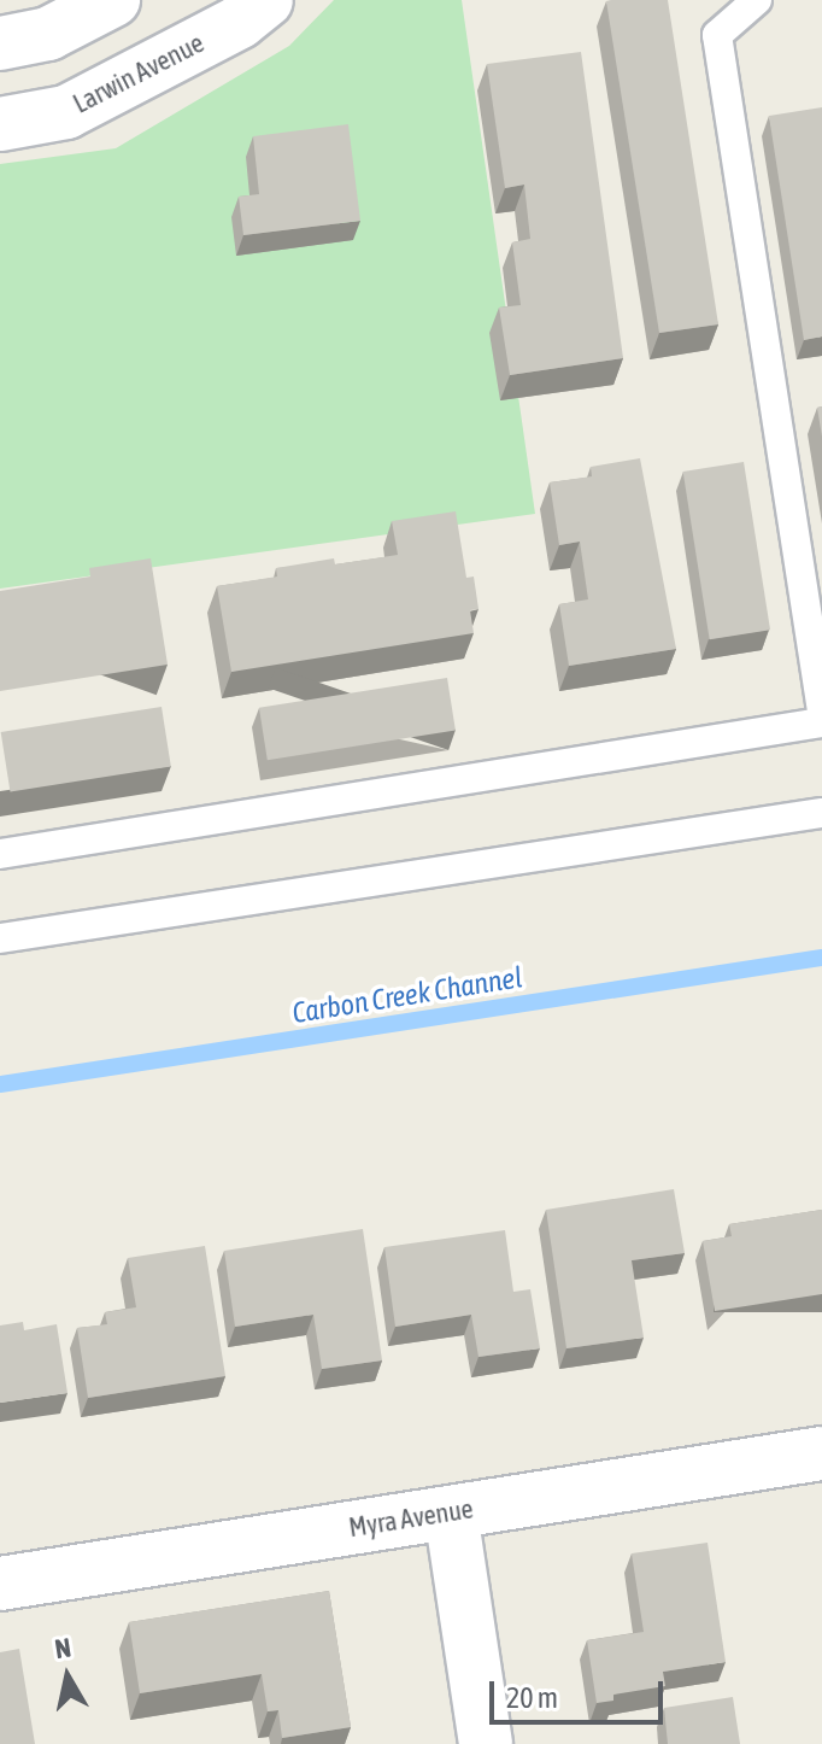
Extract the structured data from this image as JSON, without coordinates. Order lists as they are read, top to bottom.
{
  "streets": {
    "street": ["Larwin Avenue", "Myra Avenue"]
  },
  "water": ["Carbon Creek Channel"],
  "scale_bar": "20 m",
  "north": "top"
}
